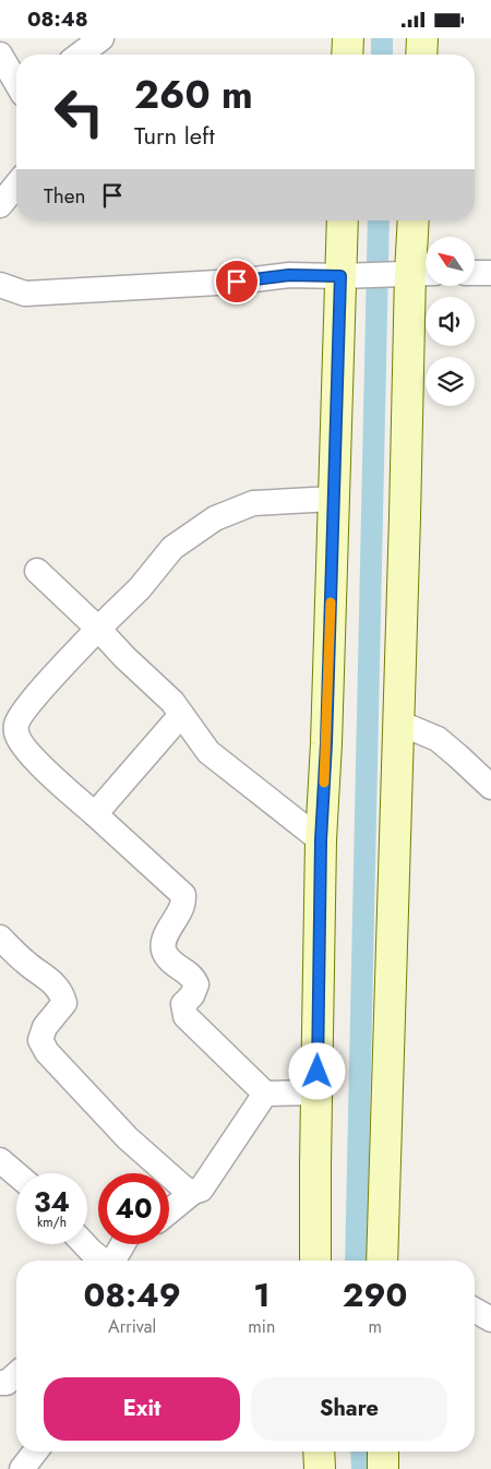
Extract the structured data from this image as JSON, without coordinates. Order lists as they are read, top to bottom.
{
  "north": "top left",
  "page": {
    "status": "08:48",
    "turn": ["260 m", "Turn left"],
    "then": "Then",
    "speed": "34 km/h",
    "limit": "40",
    "eta": [
      "08:49",
      "Arrival",
      "1",
      "min",
      "290",
      "m"
    ],
    "buttons": ["Exit", "Share"]
  }
}
